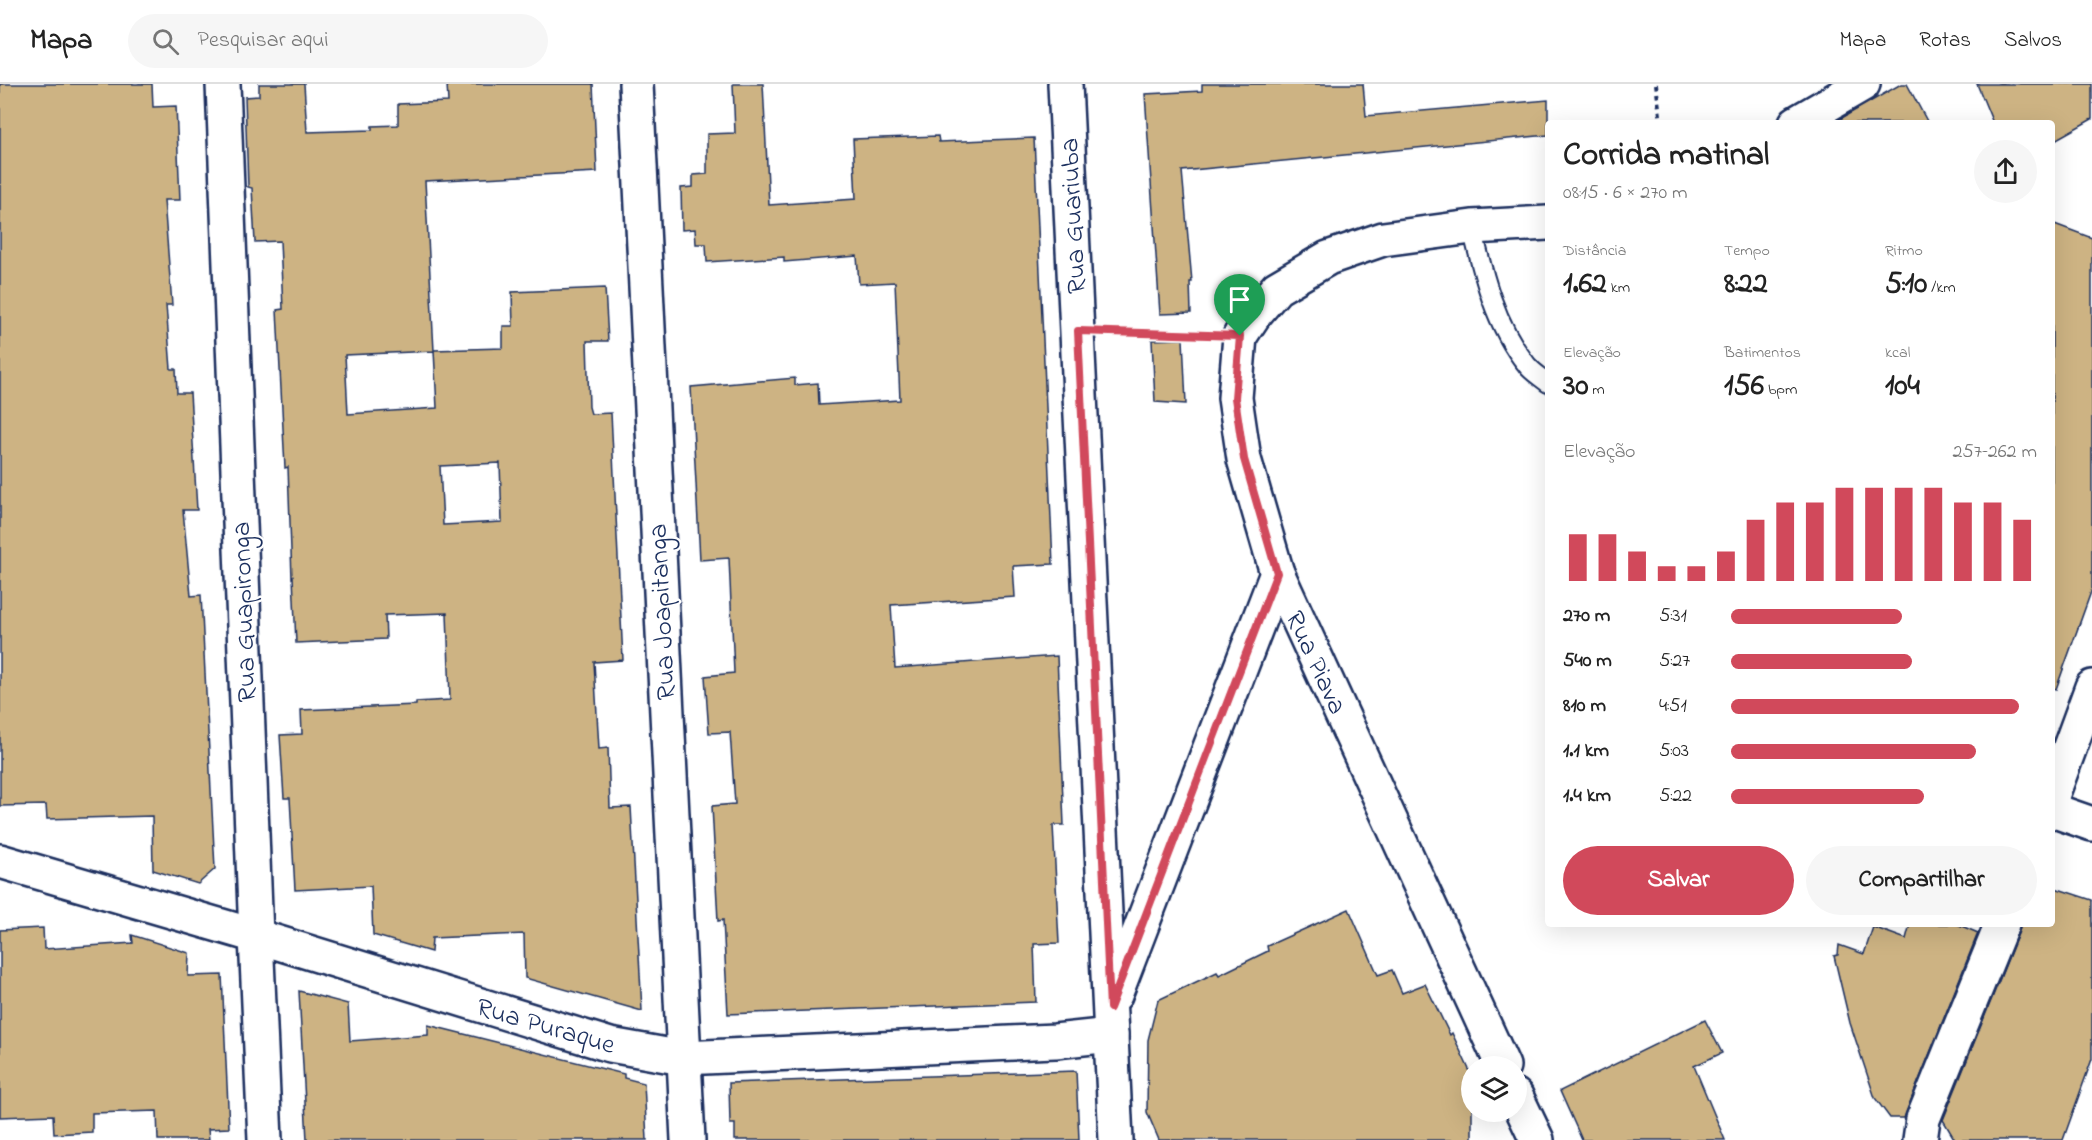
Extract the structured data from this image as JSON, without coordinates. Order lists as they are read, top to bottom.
{
  "streets": {
    "street": [
      "Rua Guariuba",
      "Rua Guapironga",
      "Rua Joapitanga",
      "Rua Piava",
      "Rua Puraque"
    ]
  },
  "crossings": [
    ["Rua Guariuba", "Rua Puraque"],
    ["Rua Guapironga", "Rua Puraque"],
    ["Rua Joapitanga", "Rua Puraque"]
  ],
  "page": {
    "header": "Mapa",
    "search": "Pesquisar aqui",
    "nav": ["Mapa", "Rotas", "Salvos"],
    "heading": ["Corrida matinal", "08:15 · 6 × 270 m"],
    "stats": [
      ["Distância", "1.62 km"],
      ["Tempo", "8:22"],
      ["Ritmo", "5:10 /km"],
      ["Elevação", "30 m"],
      ["Batimentos", "156 bpm"],
      ["kcal", "104"]
    ],
    "chart": ["Elevação", "257–262 m"],
    "list": [
      {
        "name": "270 m",
        "note": "5:31"
      },
      {
        "name": "540 m",
        "note": "5:27"
      },
      {
        "name": "810 m",
        "note": "4:51"
      },
      {
        "name": "1.1 km",
        "note": "5:03"
      },
      {
        "name": "1.4 km",
        "note": "5:22"
      }
    ],
    "buttons": ["Salvar", "Compartilhar"]
  }
}
